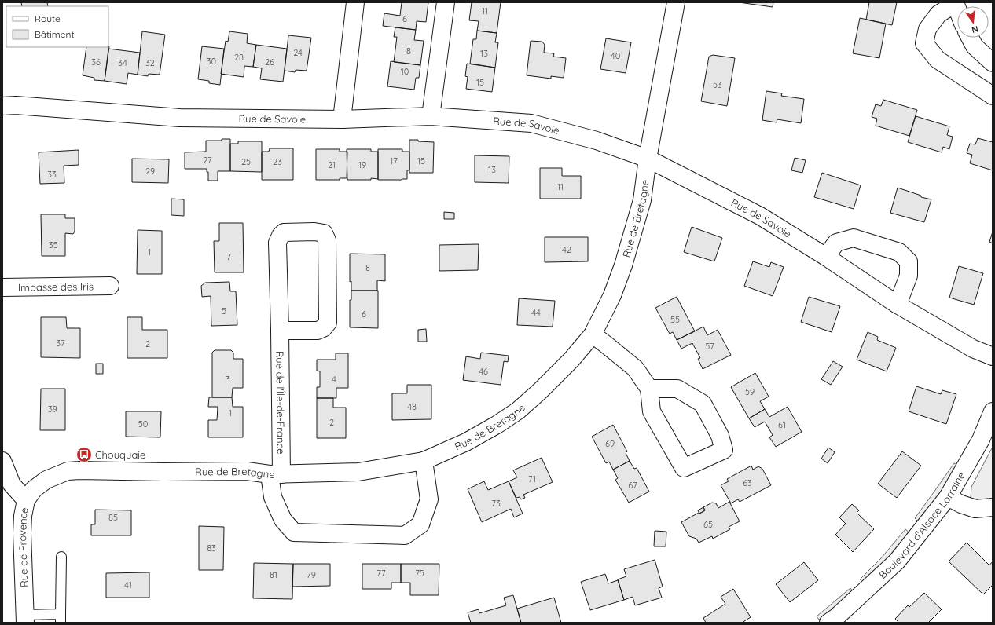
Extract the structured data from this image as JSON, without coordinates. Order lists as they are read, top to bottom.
{
  "streets": {
    "street": [
      "Rue de Savoie",
      "Rue de Bretagne",
      "Impasse des Iris",
      "Rue de l'Île-de-France",
      "Boulevard d'Alsace Lorraine",
      "Rue de Provence"
    ]
  },
  "crossings": [
    ["Rue de Savoie", "Rue de Bretagne"],
    ["Rue de Bretagne", "Rue de l'Île-de-France"],
    ["Rue de Bretagne", "Rue de Provence"]
  ],
  "places": {
    "bus stop": ["Chouquaie"]
  },
  "house_numbers": [
    "11",
    "6",
    "8",
    "24",
    "13",
    "40",
    "28",
    "30",
    "36",
    "26",
    "34",
    "32",
    "10",
    "15",
    "53",
    "27",
    "17",
    "15",
    "25",
    "23",
    "21",
    "19",
    "13",
    "29",
    "33",
    "11",
    "35",
    "42",
    "1",
    "7",
    "8",
    "5",
    "44",
    "6",
    "55",
    "37",
    "2",
    "57",
    "46",
    "3",
    "4",
    "59",
    "48",
    "39",
    "1",
    "2",
    "50",
    "61",
    "69",
    "71",
    "63",
    "67",
    "73",
    "85",
    "65",
    "83",
    "77",
    "75",
    "81",
    "79",
    "41"
  ],
  "legend": ["Route", "Bâtiment"],
  "north": "bottom"
}
